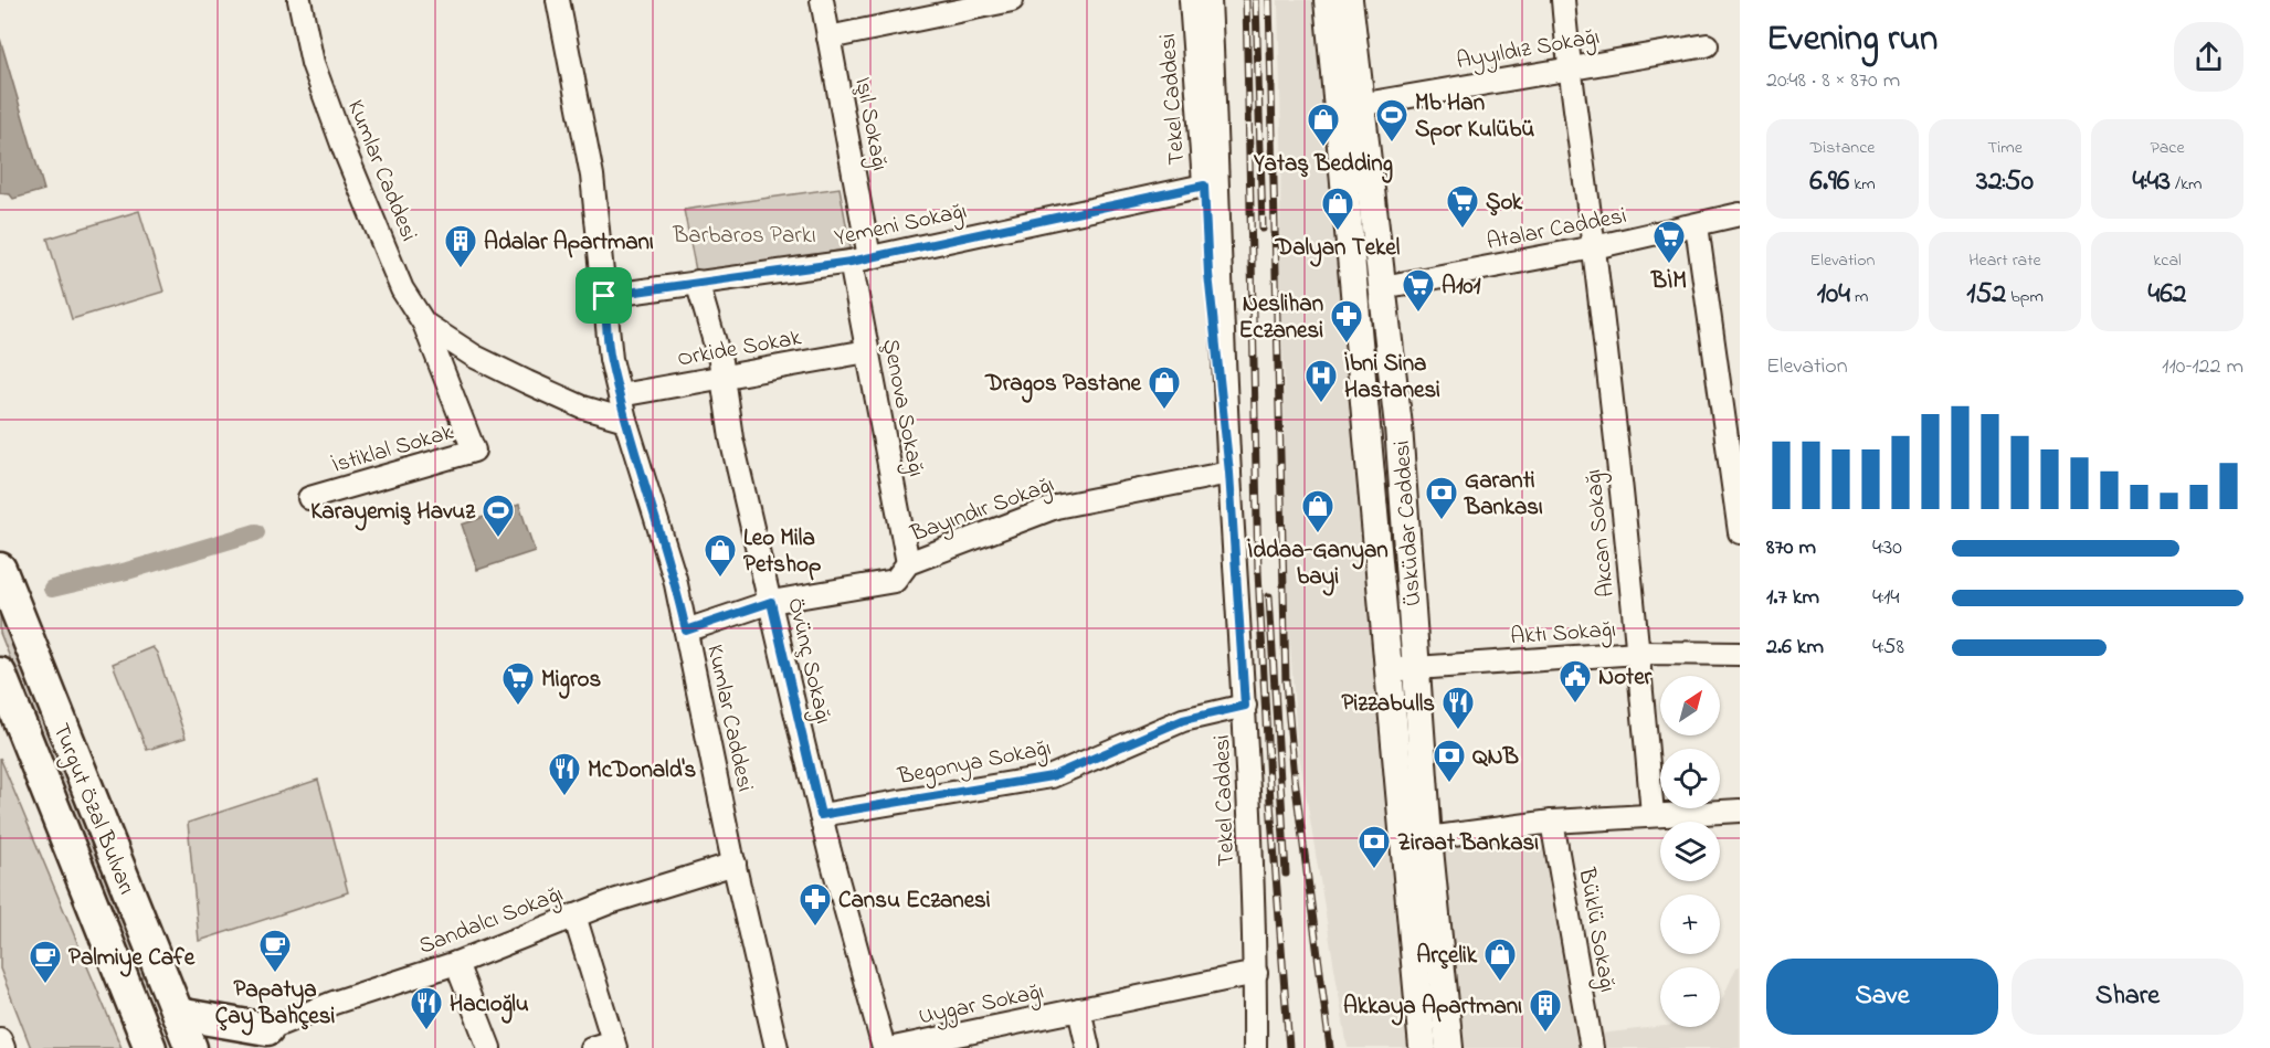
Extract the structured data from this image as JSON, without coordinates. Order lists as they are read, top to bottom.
{
  "streets": {
    "highway": ["Turgut Özal Bulvarı"],
    "main road": ["Üsküdar Caddesi"],
    "street": [
      "Ayyıldız Sokağı",
      "Tekel Caddesi",
      "Işıl Sokağı",
      "Kumlar Caddesi",
      "Yemeni Sokağı",
      "Atalar Caddesi",
      "Orkide Sokak",
      "Şenova Sokağı",
      "İstiklal Sokak",
      "Bayındır Sokağı",
      "Akcan Sokağı",
      "Aktı Sokağı",
      "Övünç Sokağı",
      "Begonya Sokağı",
      "Sandalcı Sokağı",
      "Büklü Sokağı",
      "Uygar Sokağı"
    ]
  },
  "crossings": [
    ["Ayyıldız Sokağı", "Üsküdar Caddesi"],
    ["Ayyıldız Sokağı", "Akcan Sokağı"],
    ["Tekel Caddesi", "Yemeni Sokağı"],
    ["Tekel Caddesi", "Bayındır Sokağı"],
    ["Tekel Caddesi", "Begonya Sokağı"],
    ["Tekel Caddesi", "Uygar Sokağı"],
    ["Işıl Sokağı", "Yemeni Sokağı"],
    ["Işıl Sokağı", "Şenova Sokağı"],
    ["Kumlar Caddesi", "İstiklal Sokak"],
    ["Kumlar Caddesi", "Bayındır Sokağı"],
    ["Kumlar Caddesi", "Sandalcı Sokağı"],
    ["Yemeni Sokağı", "Şenova Sokağı"],
    ["Yemeni Sokağı", "Övünç Sokağı"],
    ["Atalar Caddesi", "Üsküdar Caddesi"],
    ["Atalar Caddesi", "Akcan Sokağı"],
    ["Orkide Sokak", "Şenova Sokağı"],
    ["Orkide Sokak", "Övünç Sokağı"],
    ["Şenova Sokağı", "Bayındır Sokağı"],
    ["Bayındır Sokağı", "Övünç Sokağı"],
    ["Üsküdar Caddesi", "Aktı Sokağı"],
    ["Akcan Sokağı", "Aktı Sokağı"],
    ["Övünç Sokağı", "Begonya Sokağı"]
  ],
  "parks": ["Barbaros Parkı"],
  "places": {
    "sports": ["Mb Han Spor Kulübü", "Karayemiş Havuz"],
    "shop": [
      "Yataş Bedding",
      "Dalyan Tekel",
      "Dragos Pastane",
      "İddaa-Ganyan bayi",
      "Leo Mila Petshop",
      "Arçelik"
    ],
    "supermarket": [
      "Şok",
      "BİM",
      "A101",
      "Migros"
    ],
    "building": ["Adalar Apartmanı", "Akkaya Apartmanı"],
    "pharmacy": ["Neslihan Eczanesi", "Cansu Eczanesi"],
    "hospital": ["İbni Sina Hastanesi"],
    "bank": ["Garanti Bankası", "QNB", "Ziraat Bankası"],
    "public building": ["Noter"],
    "restaurant": ["Pizzabulls", "McDonald's", "Hacıoğlu"],
    "cafe": ["Papatya Çay Bahçesi", "Palmiye Cafe"]
  },
  "north": "top right",
  "page": {
    "heading": ["Evening run", "20:48 · 8 × 870 m"],
    "stats": [
      ["Distance", "6.96 km"],
      ["Time", "32:50"],
      ["Pace", "4:43 /km"],
      ["Elevation", "104 m"],
      ["Heart rate", "152 bpm"],
      ["kcal", "462"]
    ],
    "chart": ["Elevation", "110–122 m"],
    "list": [
      {
        "name": "870 m",
        "note": "4:30"
      },
      {
        "name": "1.7 km",
        "note": "4:14"
      },
      {
        "name": "2.6 km",
        "note": "4:58"
      }
    ],
    "map_buttons": ["+", "−"],
    "buttons": ["Save", "Share"]
  }
}
